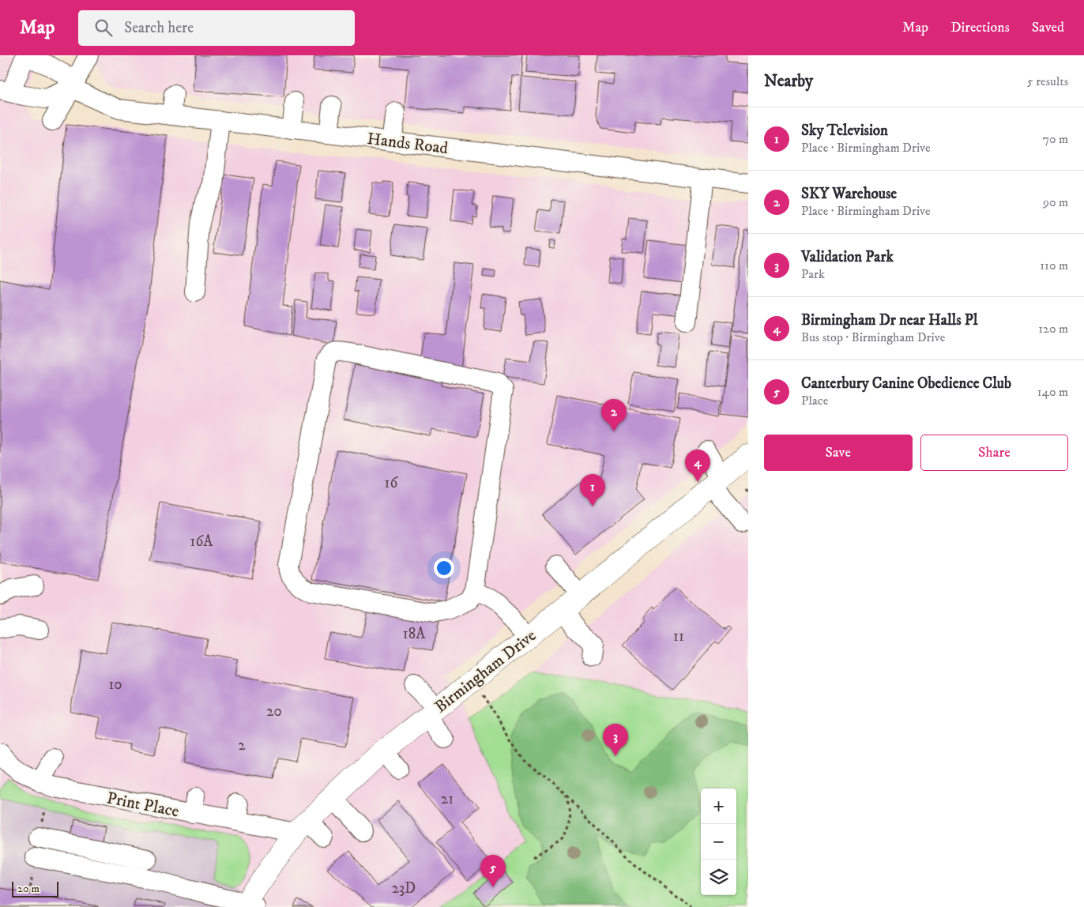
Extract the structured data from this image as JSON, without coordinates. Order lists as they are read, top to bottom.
{
  "streets": {
    "main road": ["Birmingham Drive"],
    "street": ["Hands Road", "Print Place"]
  },
  "crossings": [
    ["Birmingham Drive", "Print Place"]
  ],
  "house_numbers": [
    "16",
    "16A",
    "18A",
    "11",
    "10",
    "20",
    "2",
    "21",
    "23D"
  ],
  "scale_bar": "20 m",
  "page": {
    "header": "Map",
    "search": "Search here",
    "nav": ["Map", "Directions", "Saved"],
    "heading": ["Nearby", "5 results"],
    "list": [
      {
        "mark": "1",
        "name": "Sky Television",
        "note": "Place · Birmingham Drive",
        "value": "70 m"
      },
      {
        "mark": "2",
        "name": "SKY Warehouse",
        "note": "Place · Birmingham Drive",
        "value": "90 m"
      },
      {
        "mark": "3",
        "name": "Validation Park",
        "note": "Park",
        "value": "110 m"
      },
      {
        "mark": "4",
        "name": "Birmingham Dr near Halls Pl",
        "note": "Bus stop · Birmingham Drive",
        "value": "120 m"
      },
      {
        "mark": "5",
        "name": "Canterbury Canine Obedience Club",
        "note": "Place",
        "value": "140 m"
      }
    ],
    "pins": [
      "2",
      "4",
      "1",
      "3",
      "5"
    ],
    "buttons": ["Save", "Share"],
    "map_buttons": ["+", "−"],
    "scale": "20 m"
  }
}
